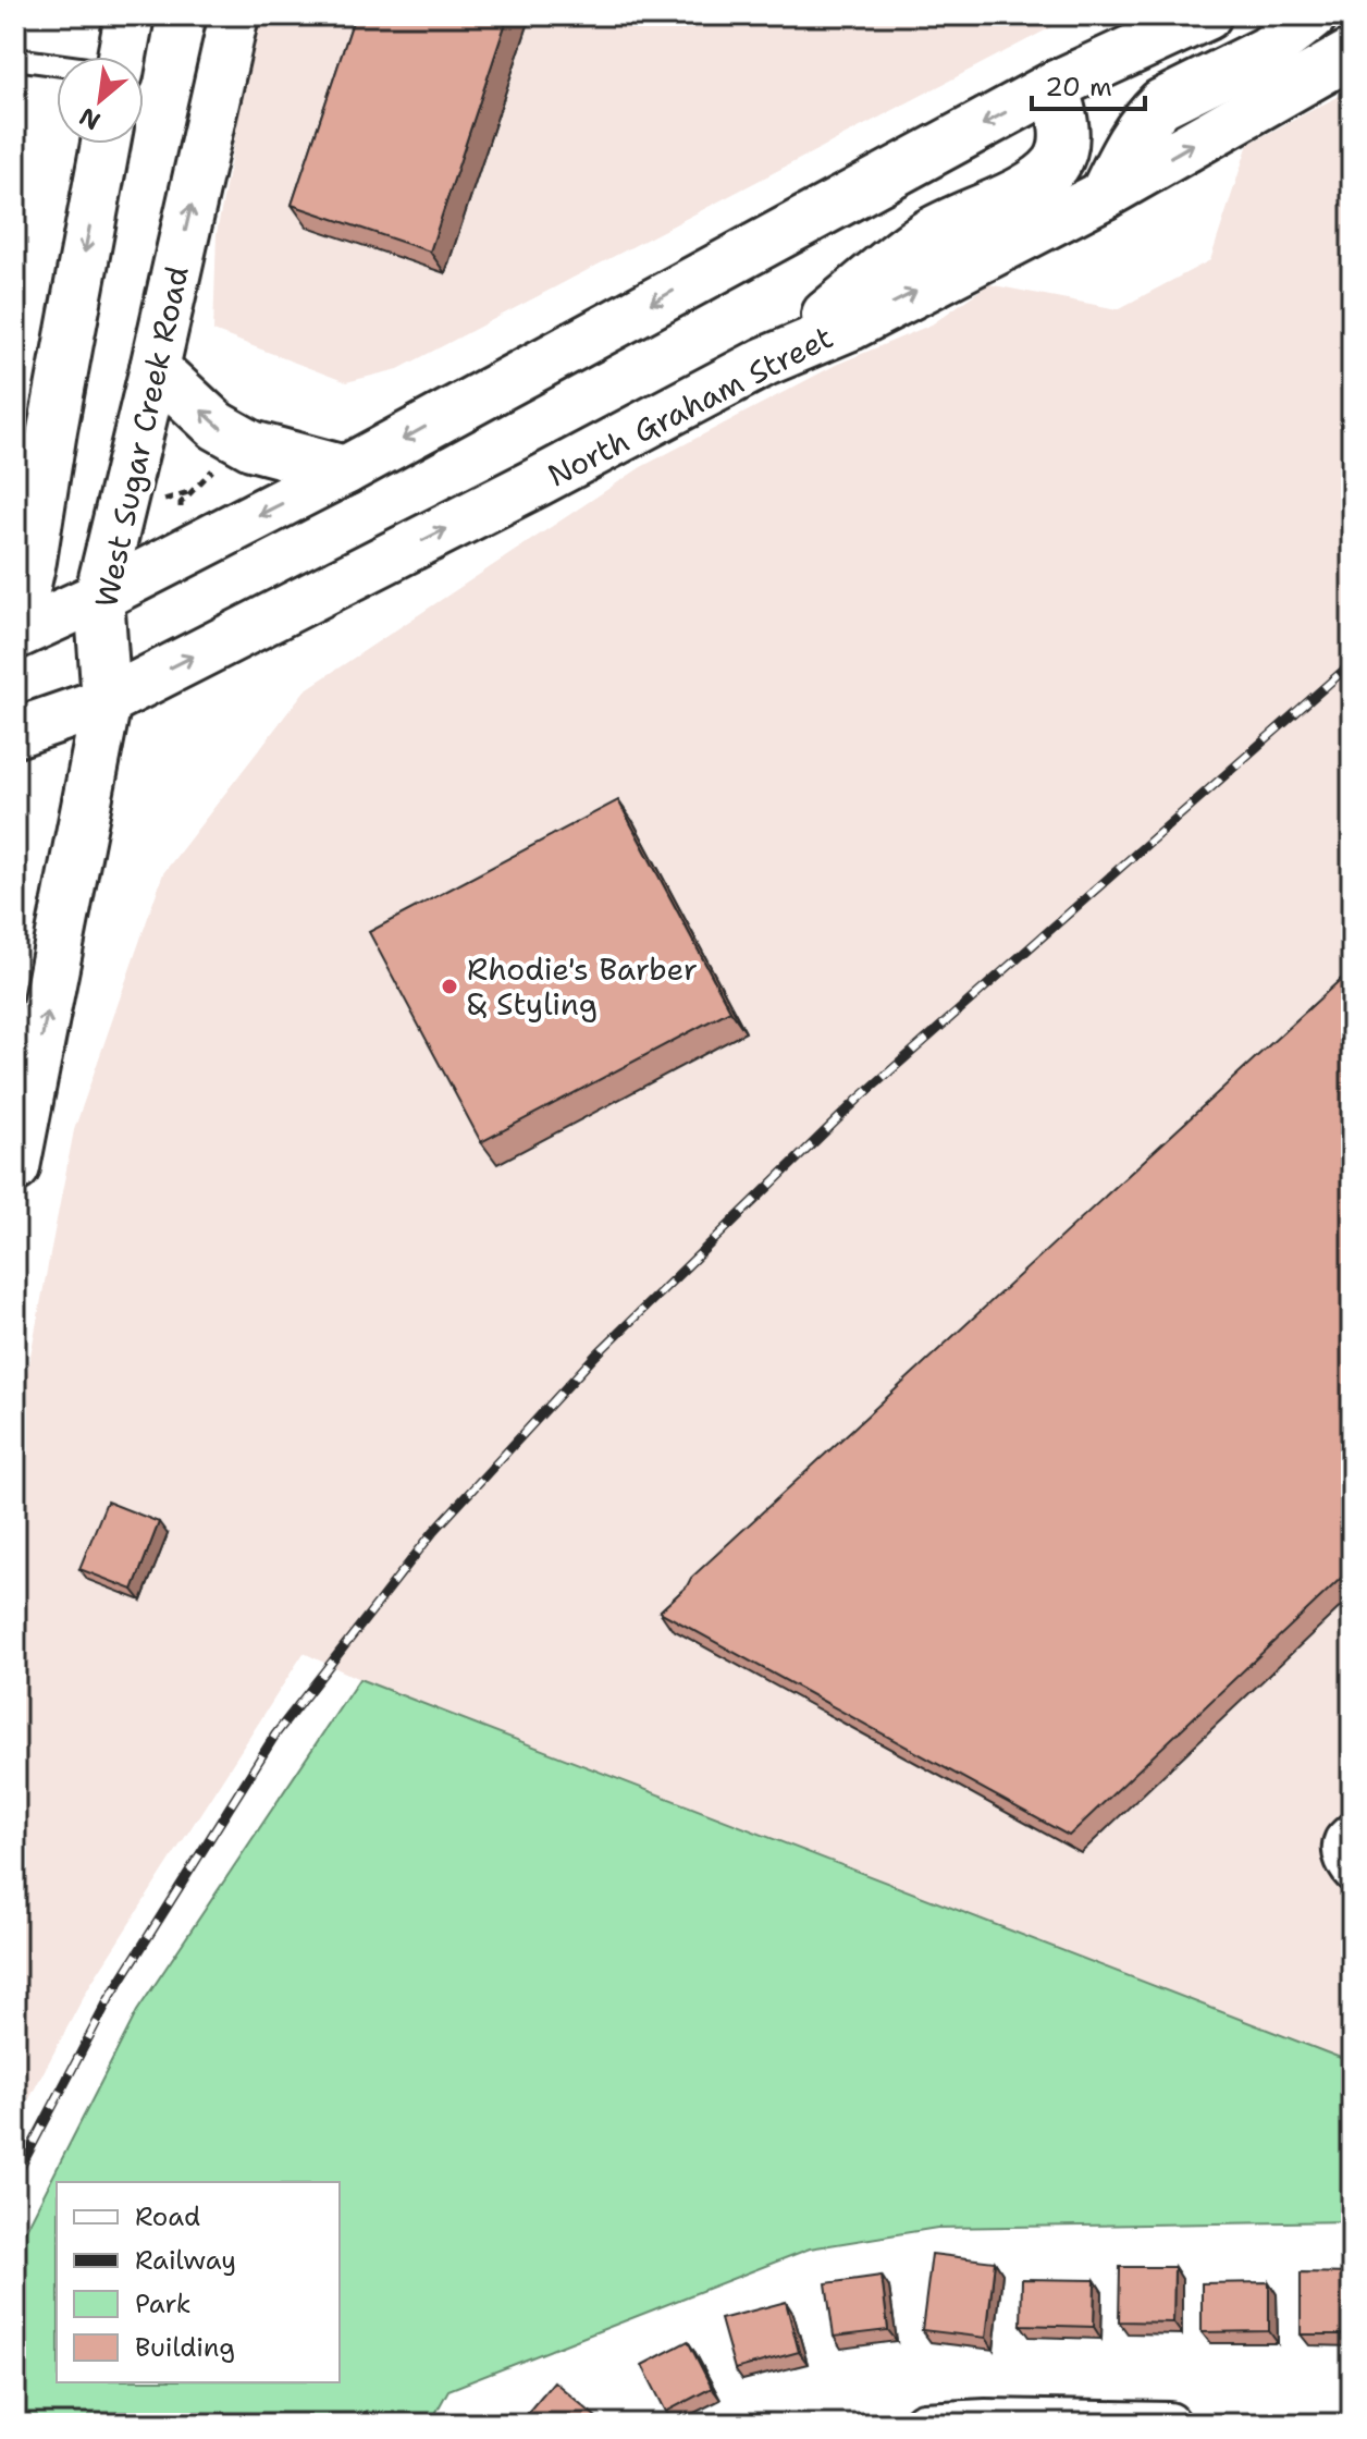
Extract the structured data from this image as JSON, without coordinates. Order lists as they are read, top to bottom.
{
  "streets": {
    "main road": ["North Graham Street", "West Sugar Creek Road"]
  },
  "crossings": [
    ["North Graham Street", "West Sugar Creek Road"]
  ],
  "one_way": ["West Sugar Creek Road"],
  "places": ["Rhodie's Barber & Styling"],
  "legend": [
    "Road",
    "Railway",
    "Park",
    "Building"
  ],
  "scale_bar": "20 m",
  "north": "bottom left"
}
